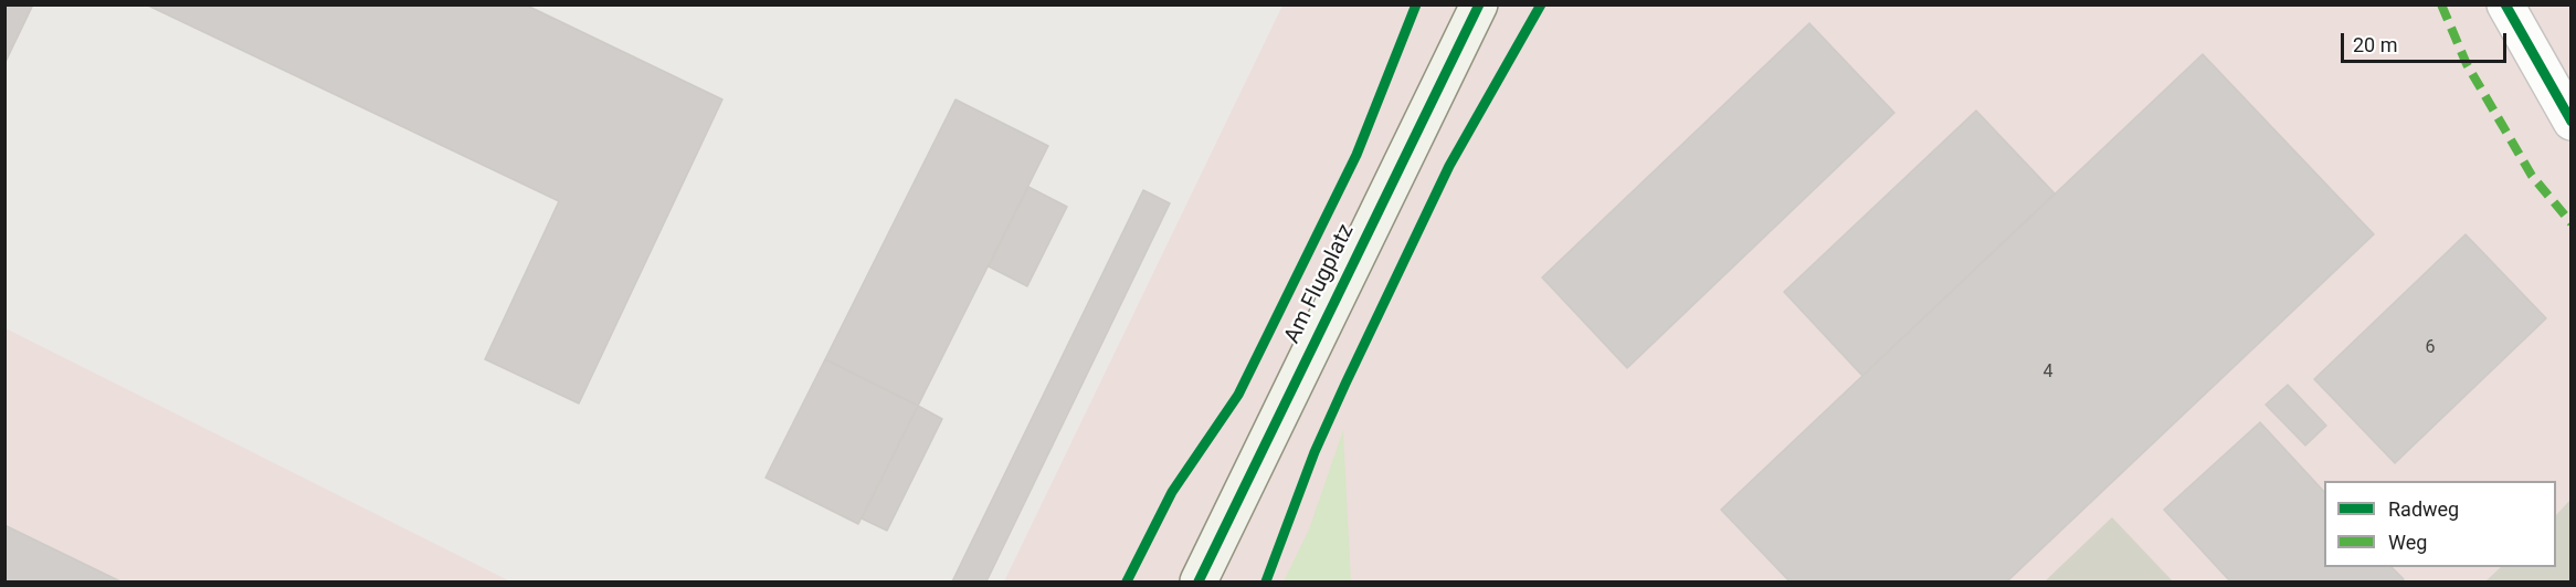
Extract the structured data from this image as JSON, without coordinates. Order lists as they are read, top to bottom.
{
  "streets": {
    "street": ["Am Flugplatz"]
  },
  "house_numbers": ["6", "4"],
  "legend": ["Radweg", "Weg"],
  "scale_bar": "20 m"
}
